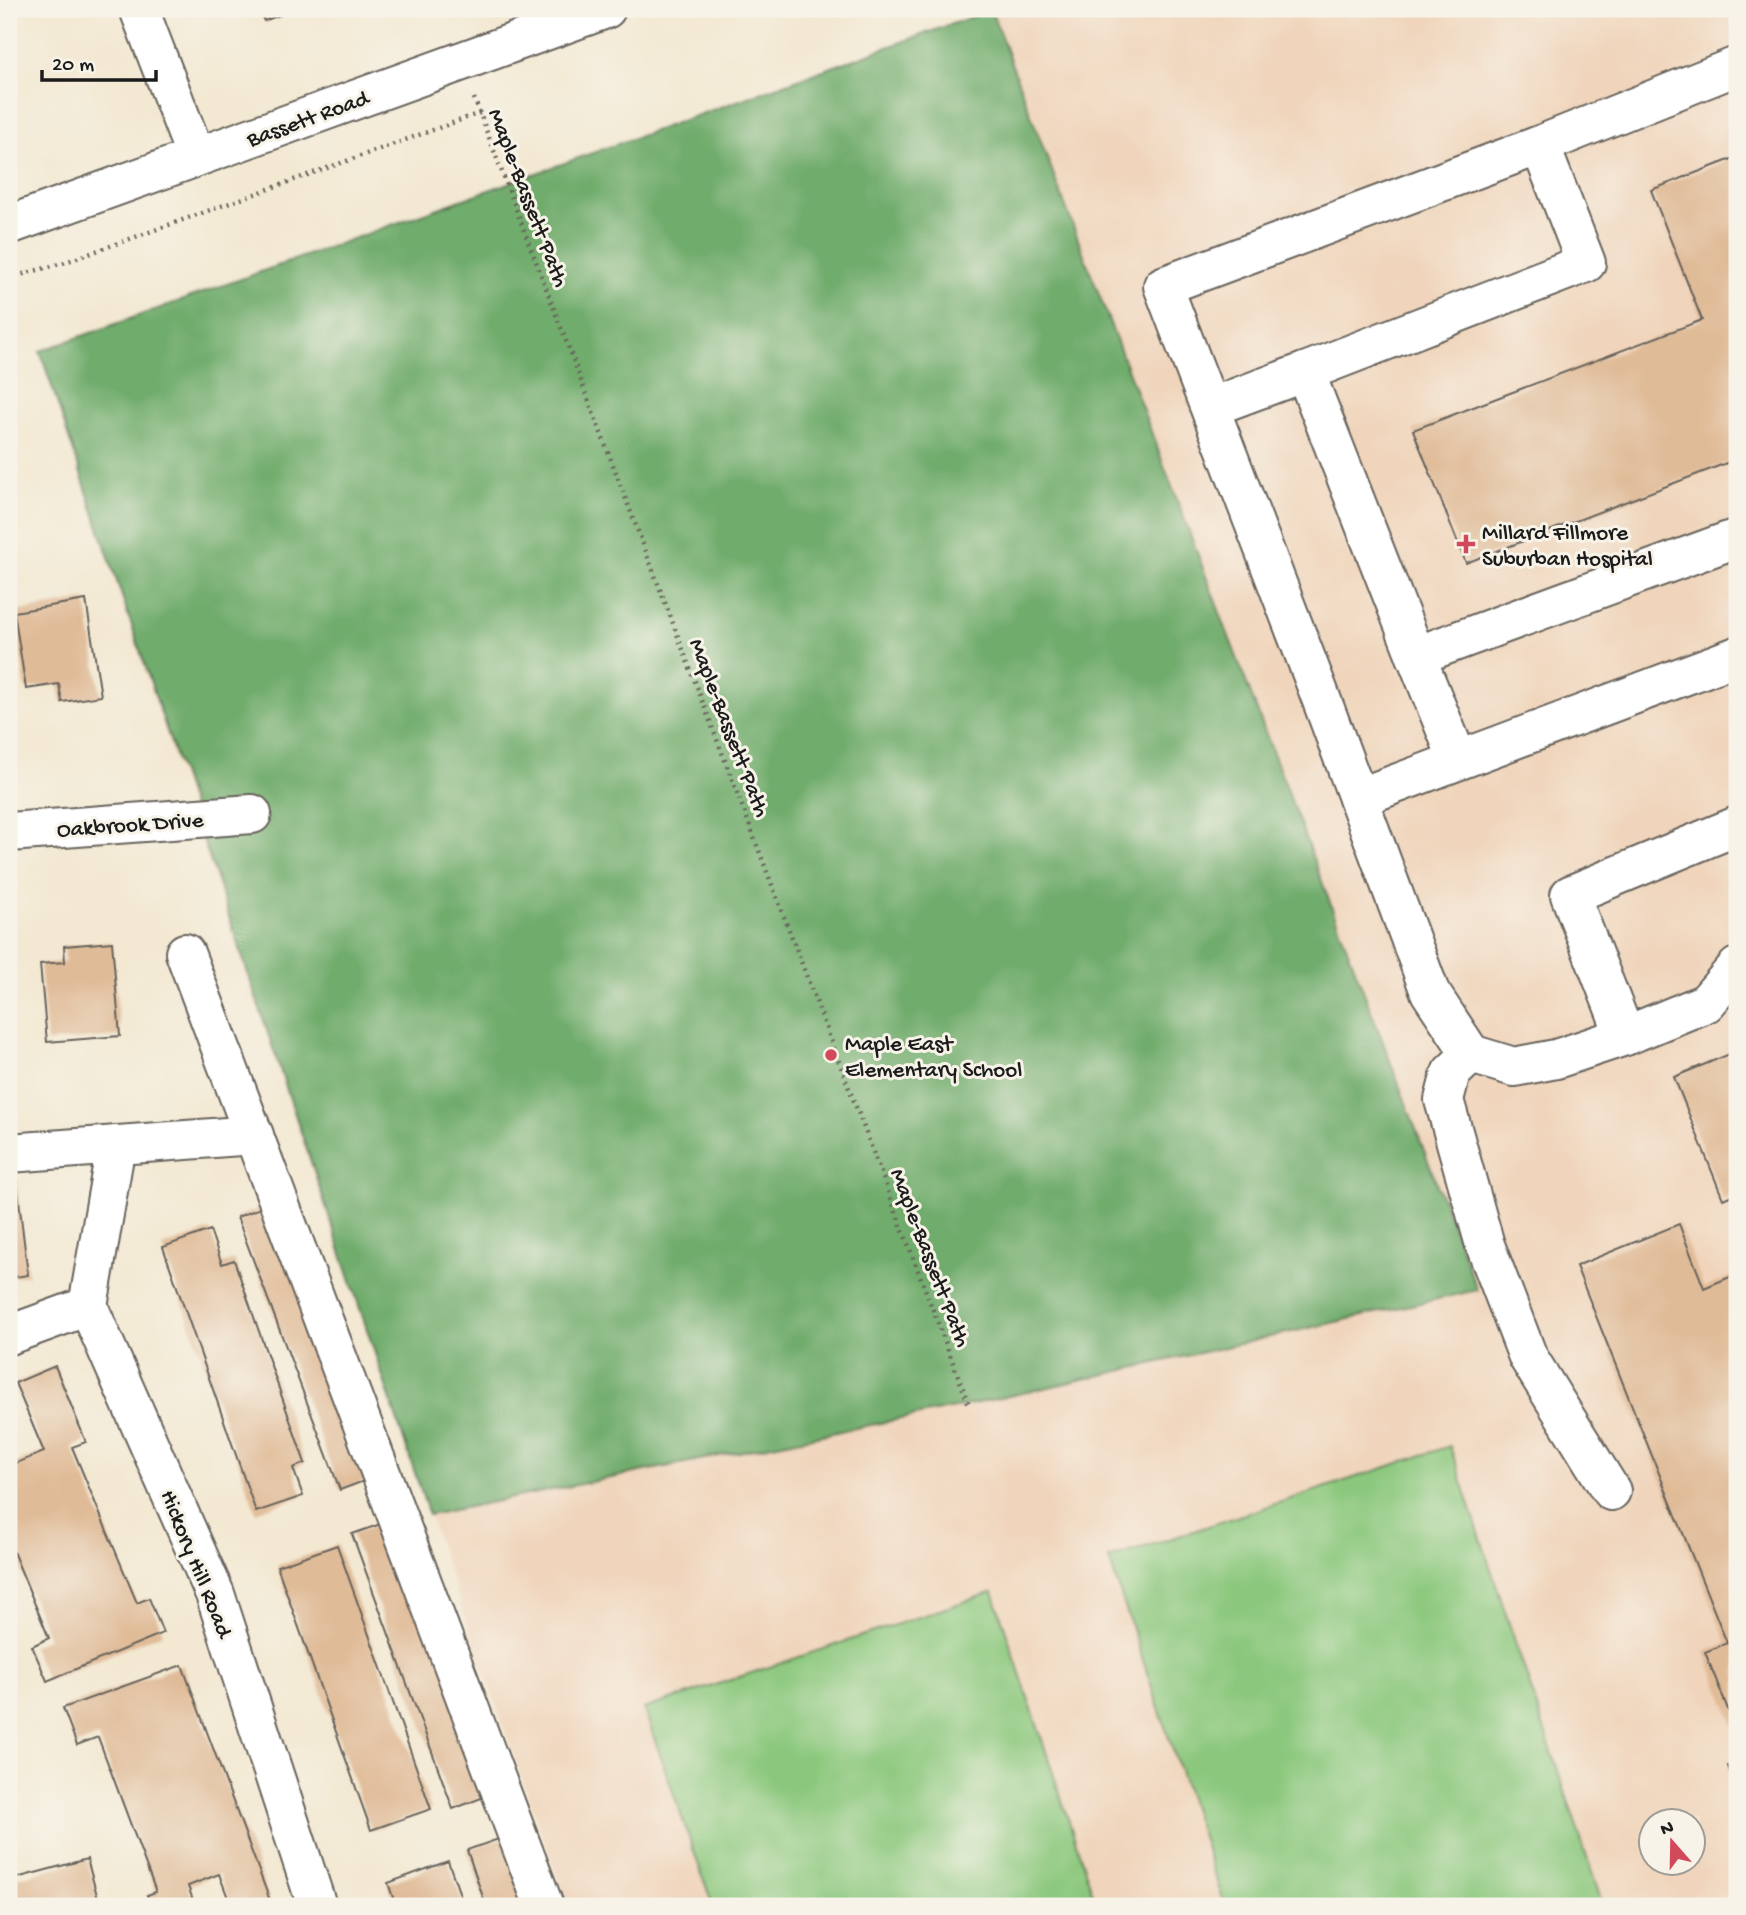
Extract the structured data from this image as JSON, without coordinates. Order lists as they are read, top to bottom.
{
  "streets": {
    "street": ["Bassett Road", "Oakbrook Drive", "Hickory Hill Road"],
    "path": ["Maple-Bassett Path"]
  },
  "crossings": [
    ["Bassett Road", "Maple-Bassett Path"]
  ],
  "places": {
    "health": ["Millard Fillmore Suburban Hospital"],
    "other": ["Maple East Elementary School"]
  },
  "scale_bar": "20 m",
  "north": "top"
}
